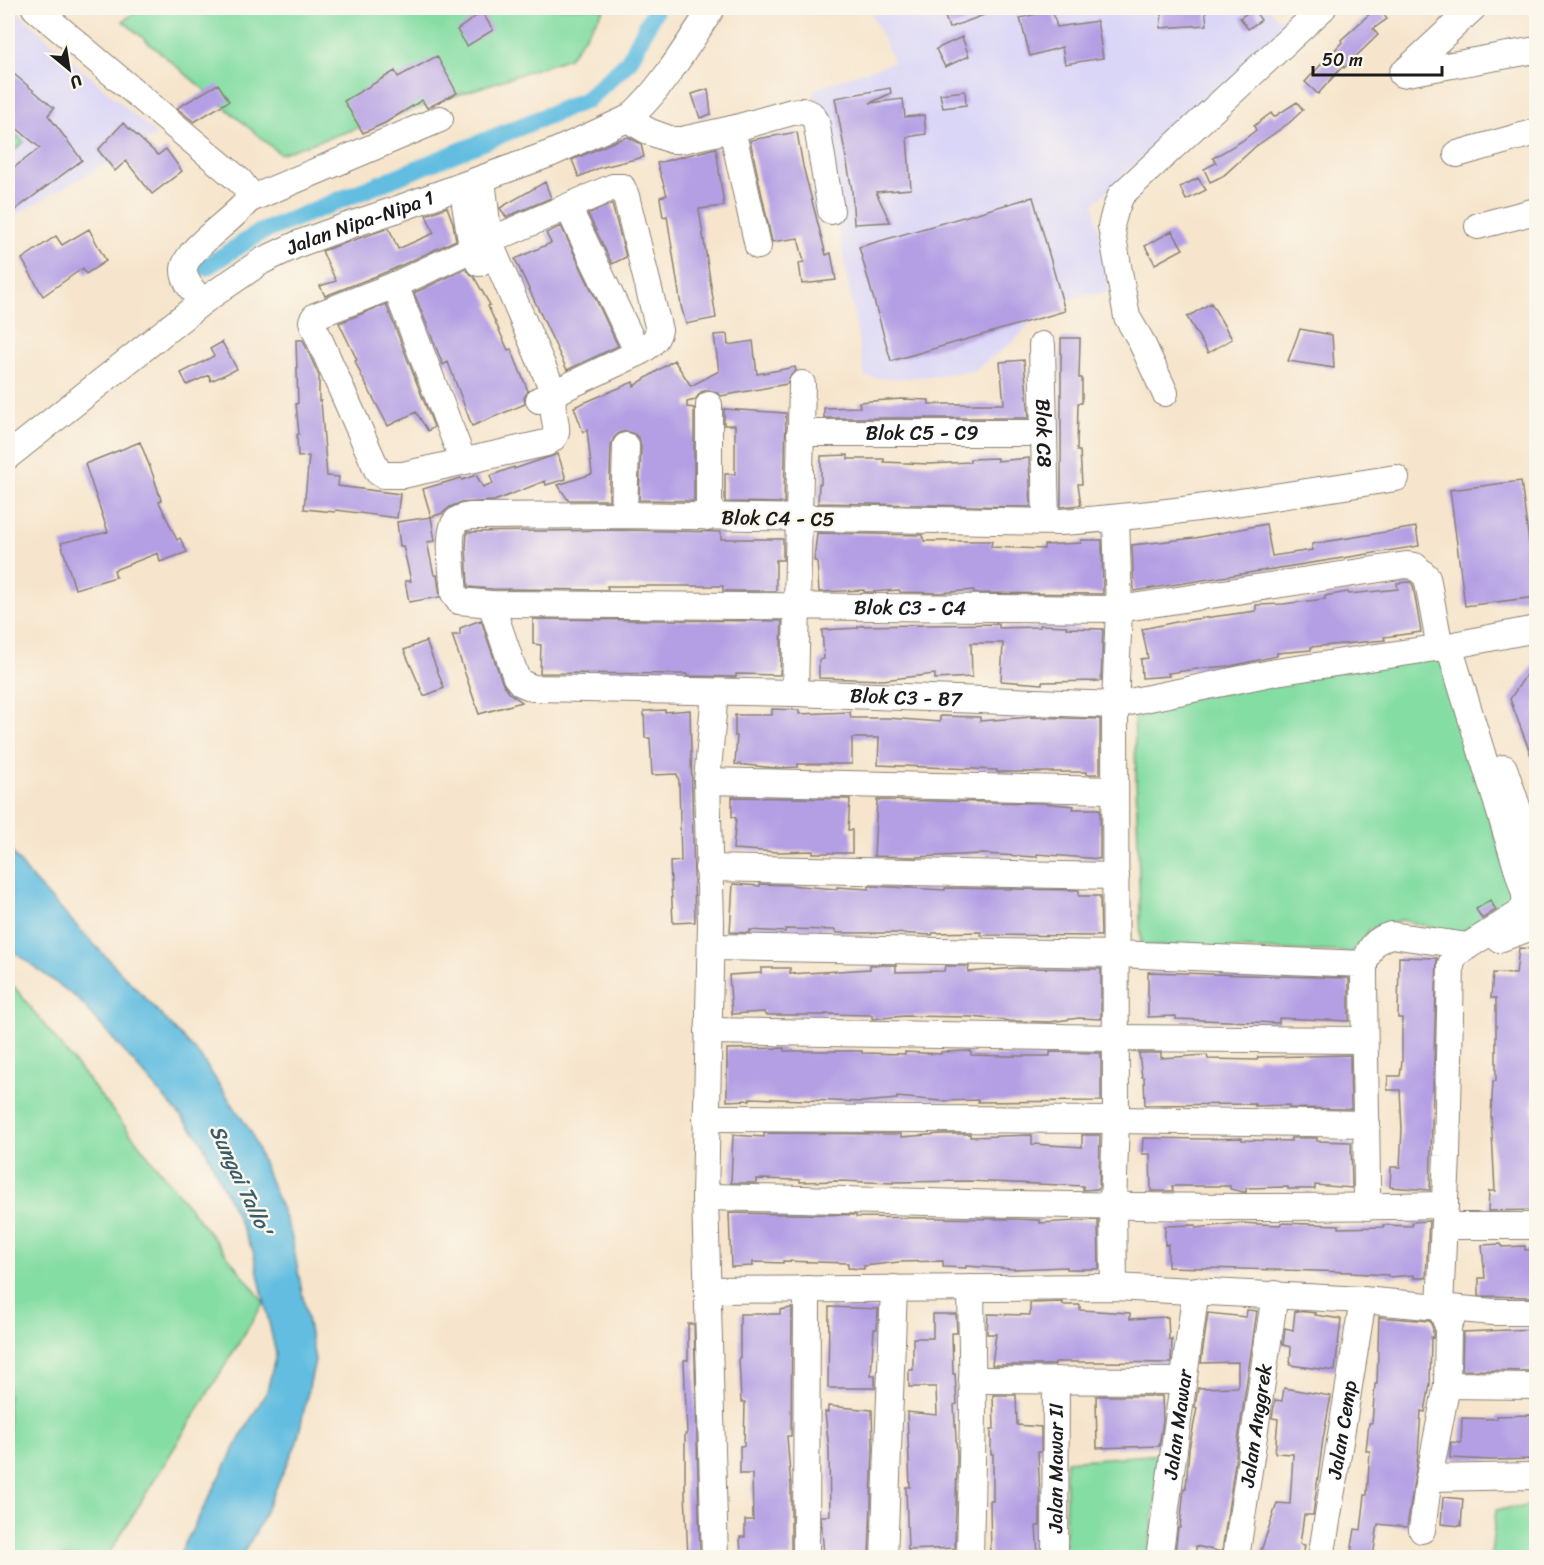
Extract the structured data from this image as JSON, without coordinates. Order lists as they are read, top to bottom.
{
  "streets": {
    "street": [
      "Jalan Nipa-Nipa 1",
      "Blok C5 - C9",
      "Blok C8",
      "Blok C4 - C5",
      "Blok C3 - C4",
      "Blok C3 - B7",
      "Jalan Mawar",
      "Jalan Anggrek",
      "Jalan Cemp",
      "Jalan Mawar II"
    ]
  },
  "crossings": [
    ["Blok C5 - C9", "Blok C8"],
    ["Blok C8", "Blok C4 - C5"],
    ["Blok C4 - C5", "Blok C3 - C4"],
    ["Blok C3 - C4", "Blok C3 - B7"]
  ],
  "water": ["Sungai Tallo'"],
  "scale_bar": "50 m",
  "north": "bottom right"
}
